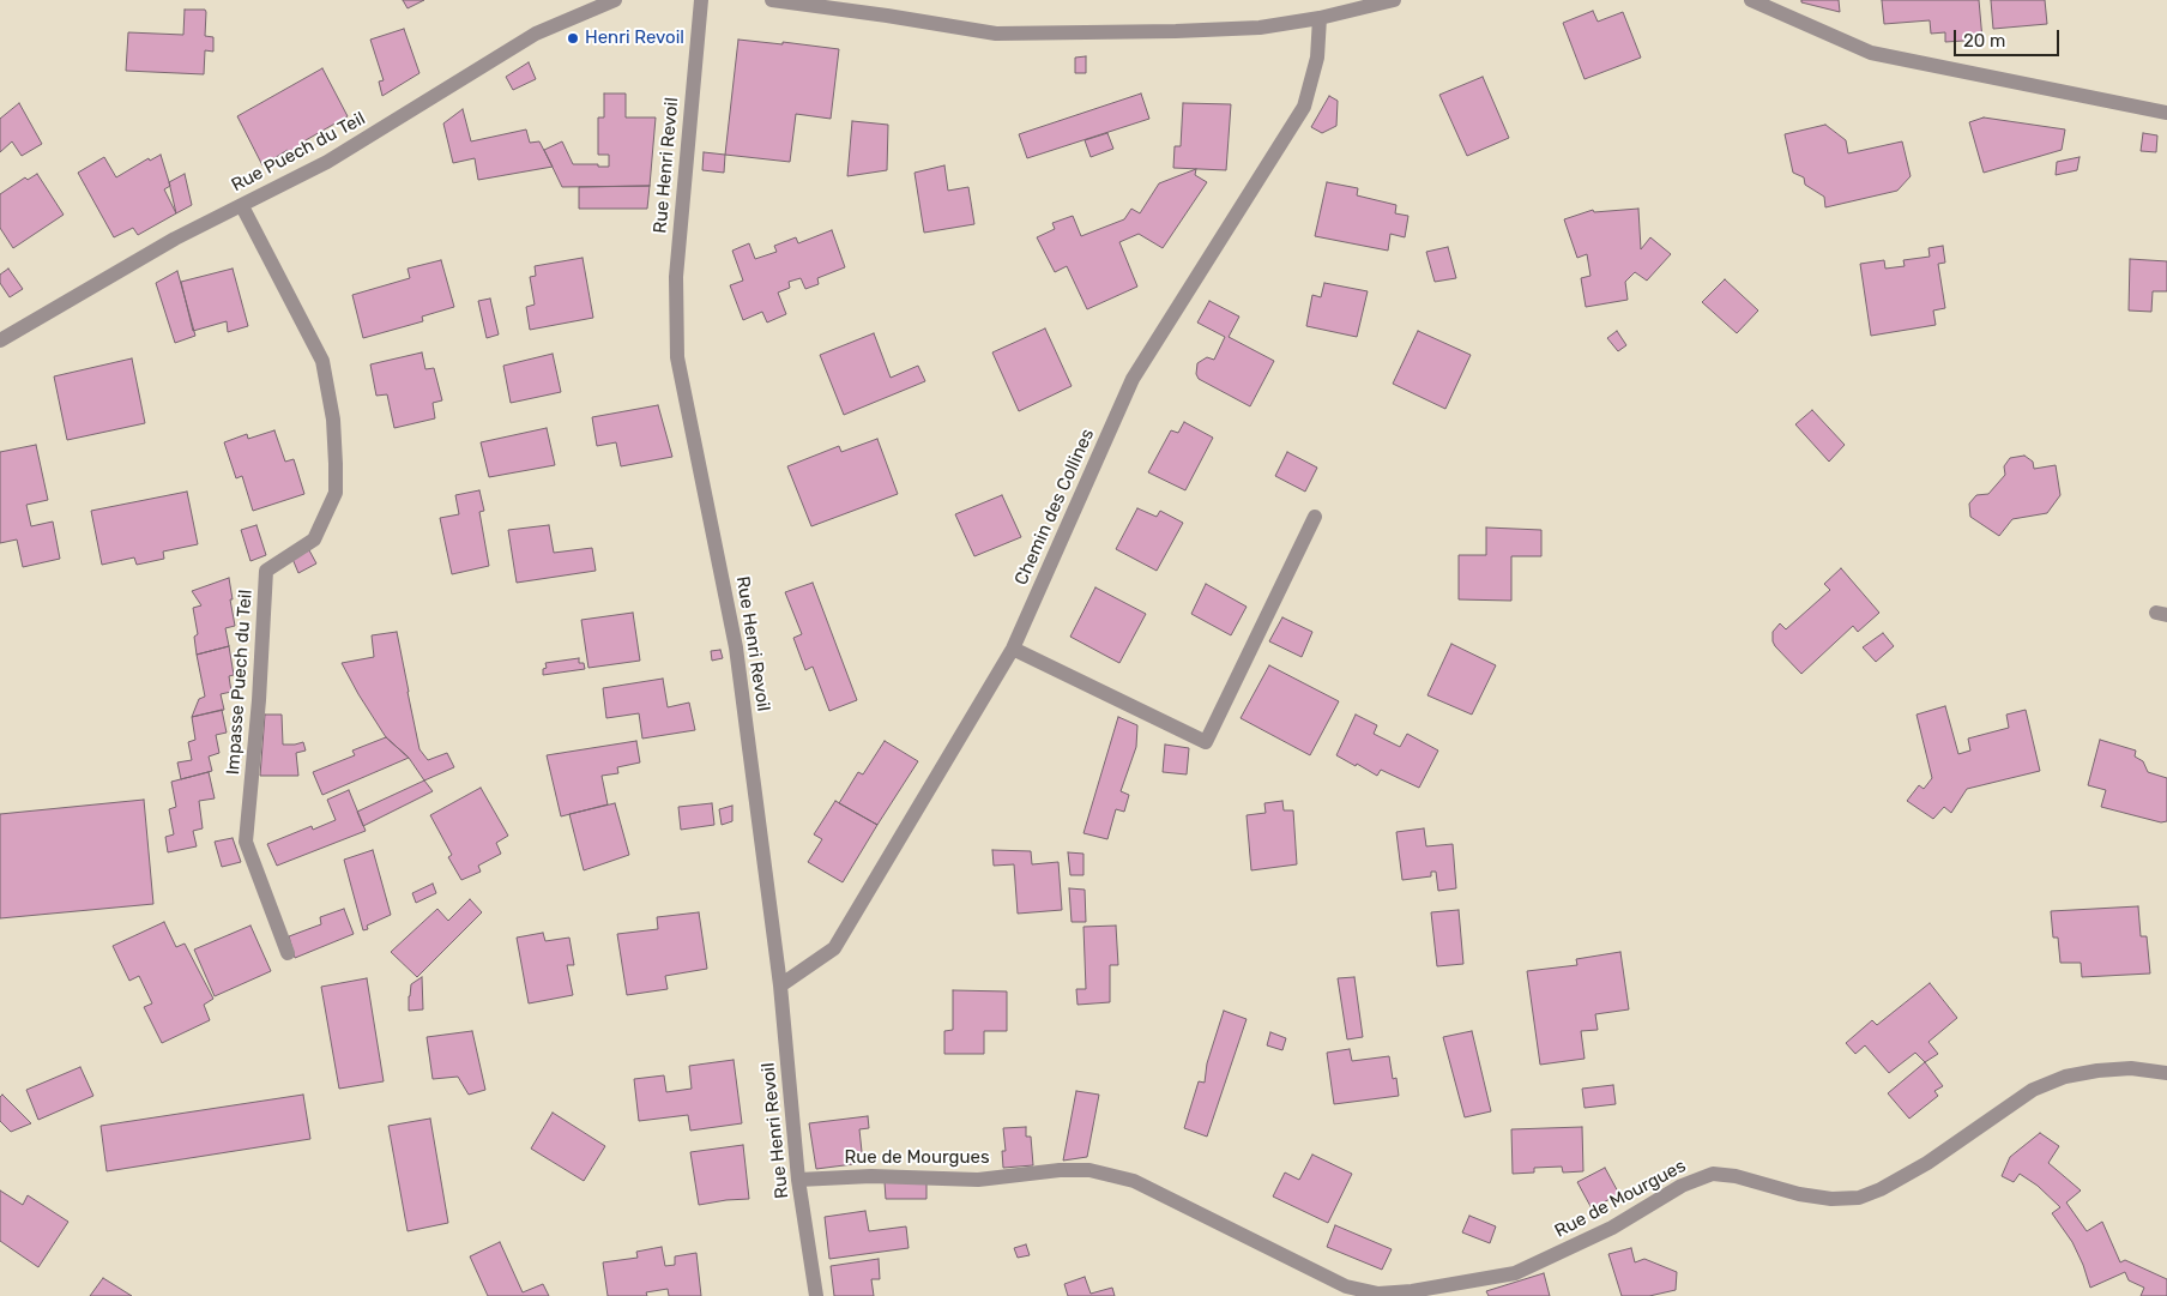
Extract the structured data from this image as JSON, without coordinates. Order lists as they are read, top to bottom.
{
  "streets": {
    "street": [
      "Rue Puech du Teil",
      "Rue Henri Revoil",
      "Chemin des Collines",
      "Impasse Puech du Teil",
      "Rue de Mourgues"
    ]
  },
  "crossings": [
    ["Rue Puech du Teil", "Impasse Puech du Teil"],
    ["Rue Henri Revoil", "Chemin des Collines"],
    ["Rue Henri Revoil", "Rue de Mourgues"]
  ],
  "places": ["Henri Revoil"],
  "scale_bar": "20 m"
}
